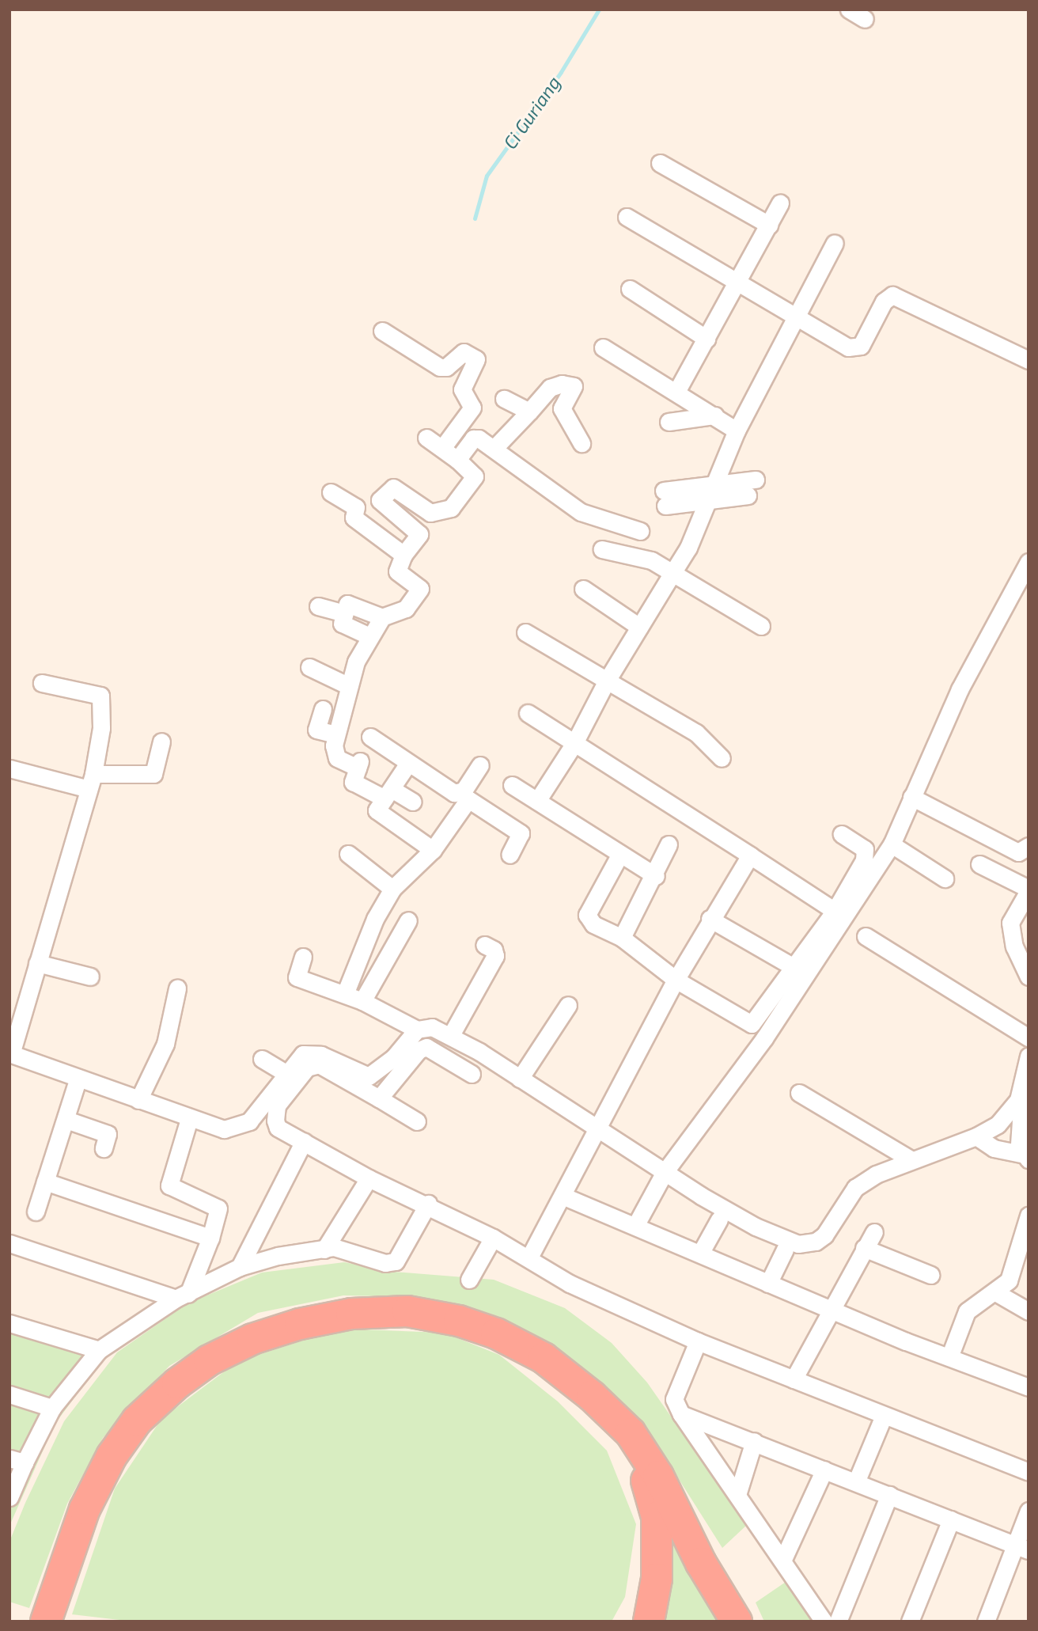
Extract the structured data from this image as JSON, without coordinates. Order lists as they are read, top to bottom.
{
  "water": ["Ci Guriang"]
}
